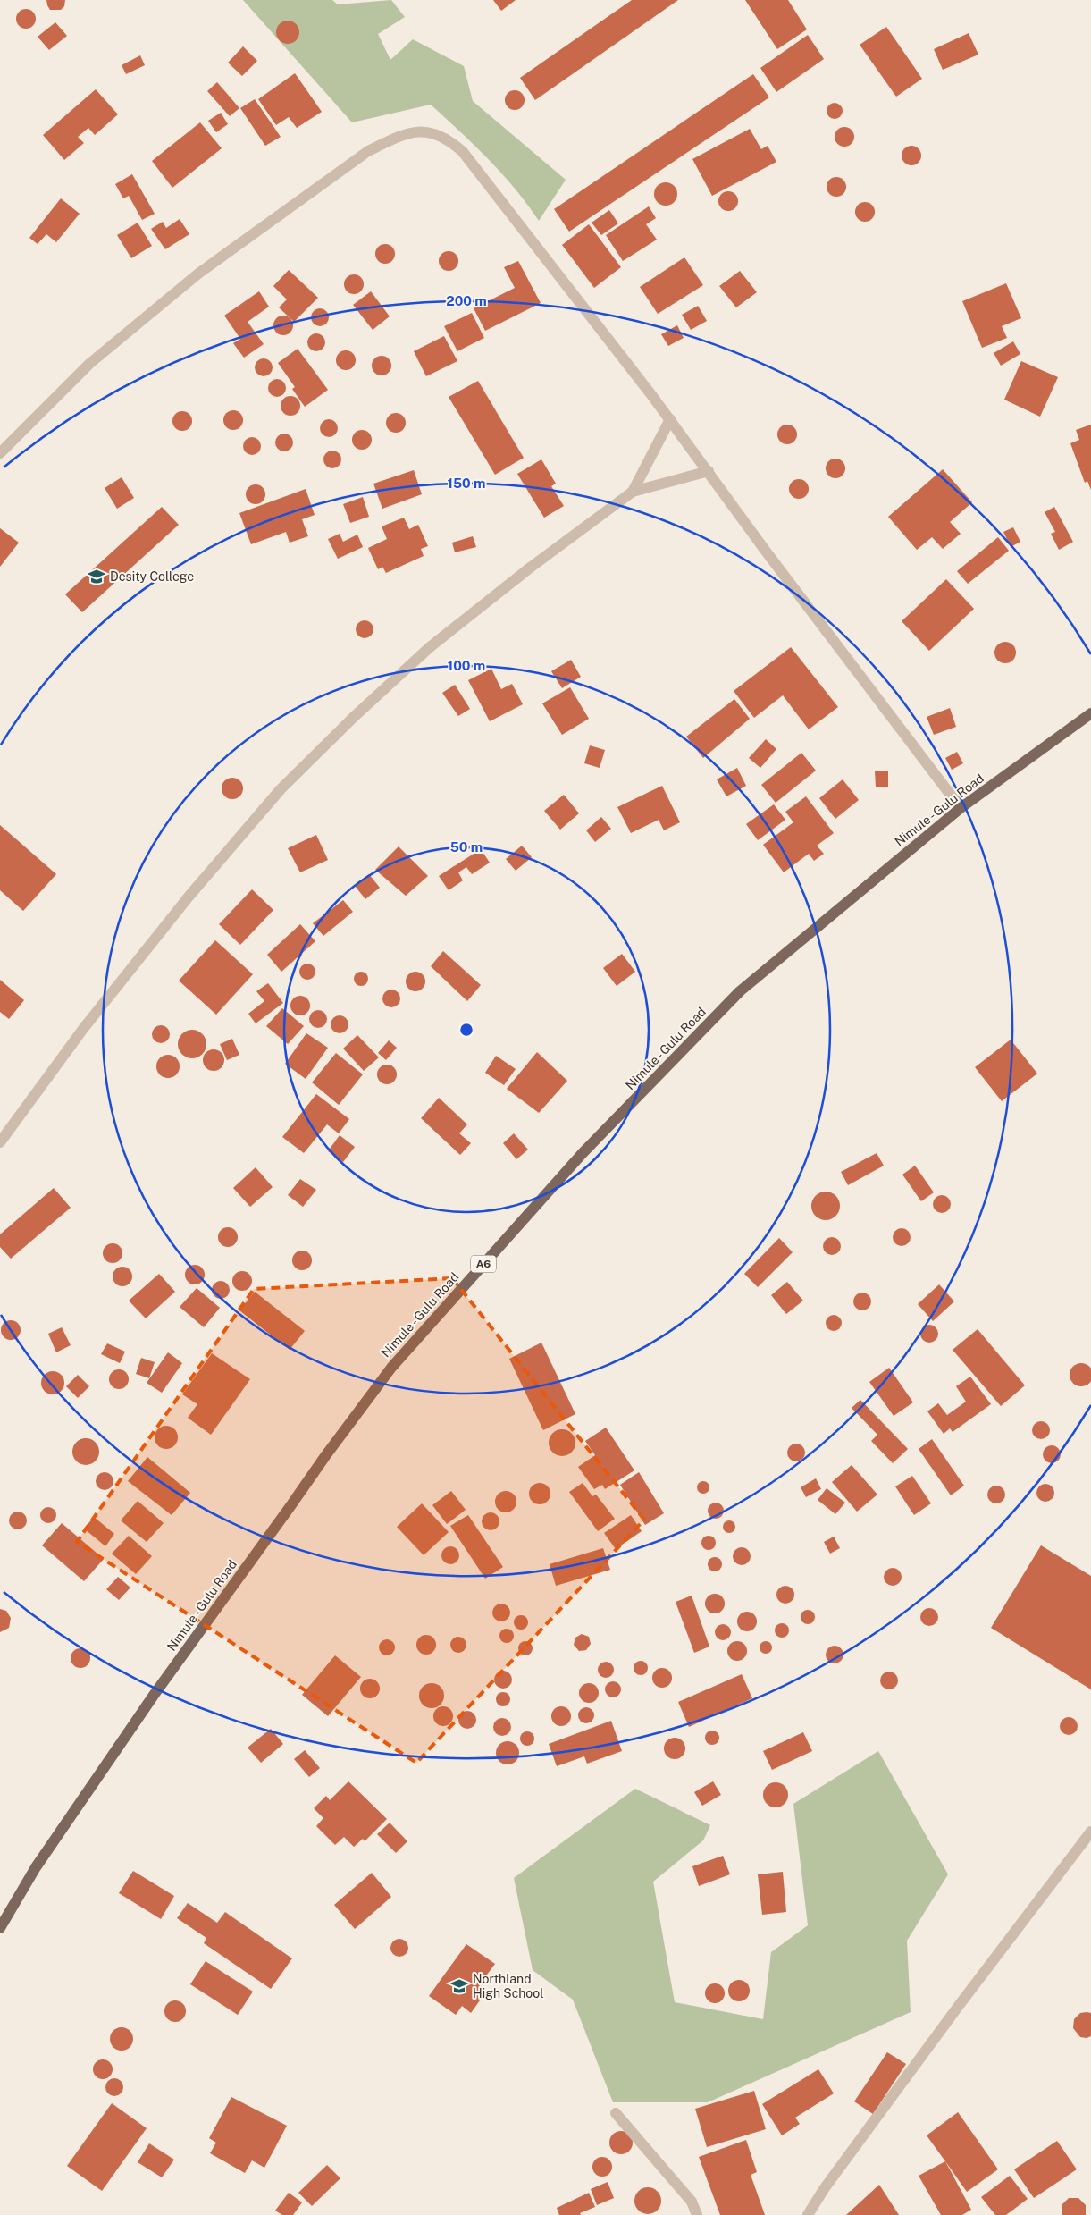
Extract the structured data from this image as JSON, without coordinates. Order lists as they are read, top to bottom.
{
  "streets": {
    "main road": ["Nimule - Gulu Road", "A6"]
  },
  "places": {
    "school or university": ["Desity College", "Northland High School"]
  },
  "rings": [
    "200 m",
    "150 m",
    "100 m",
    "50 m"
  ]
}
